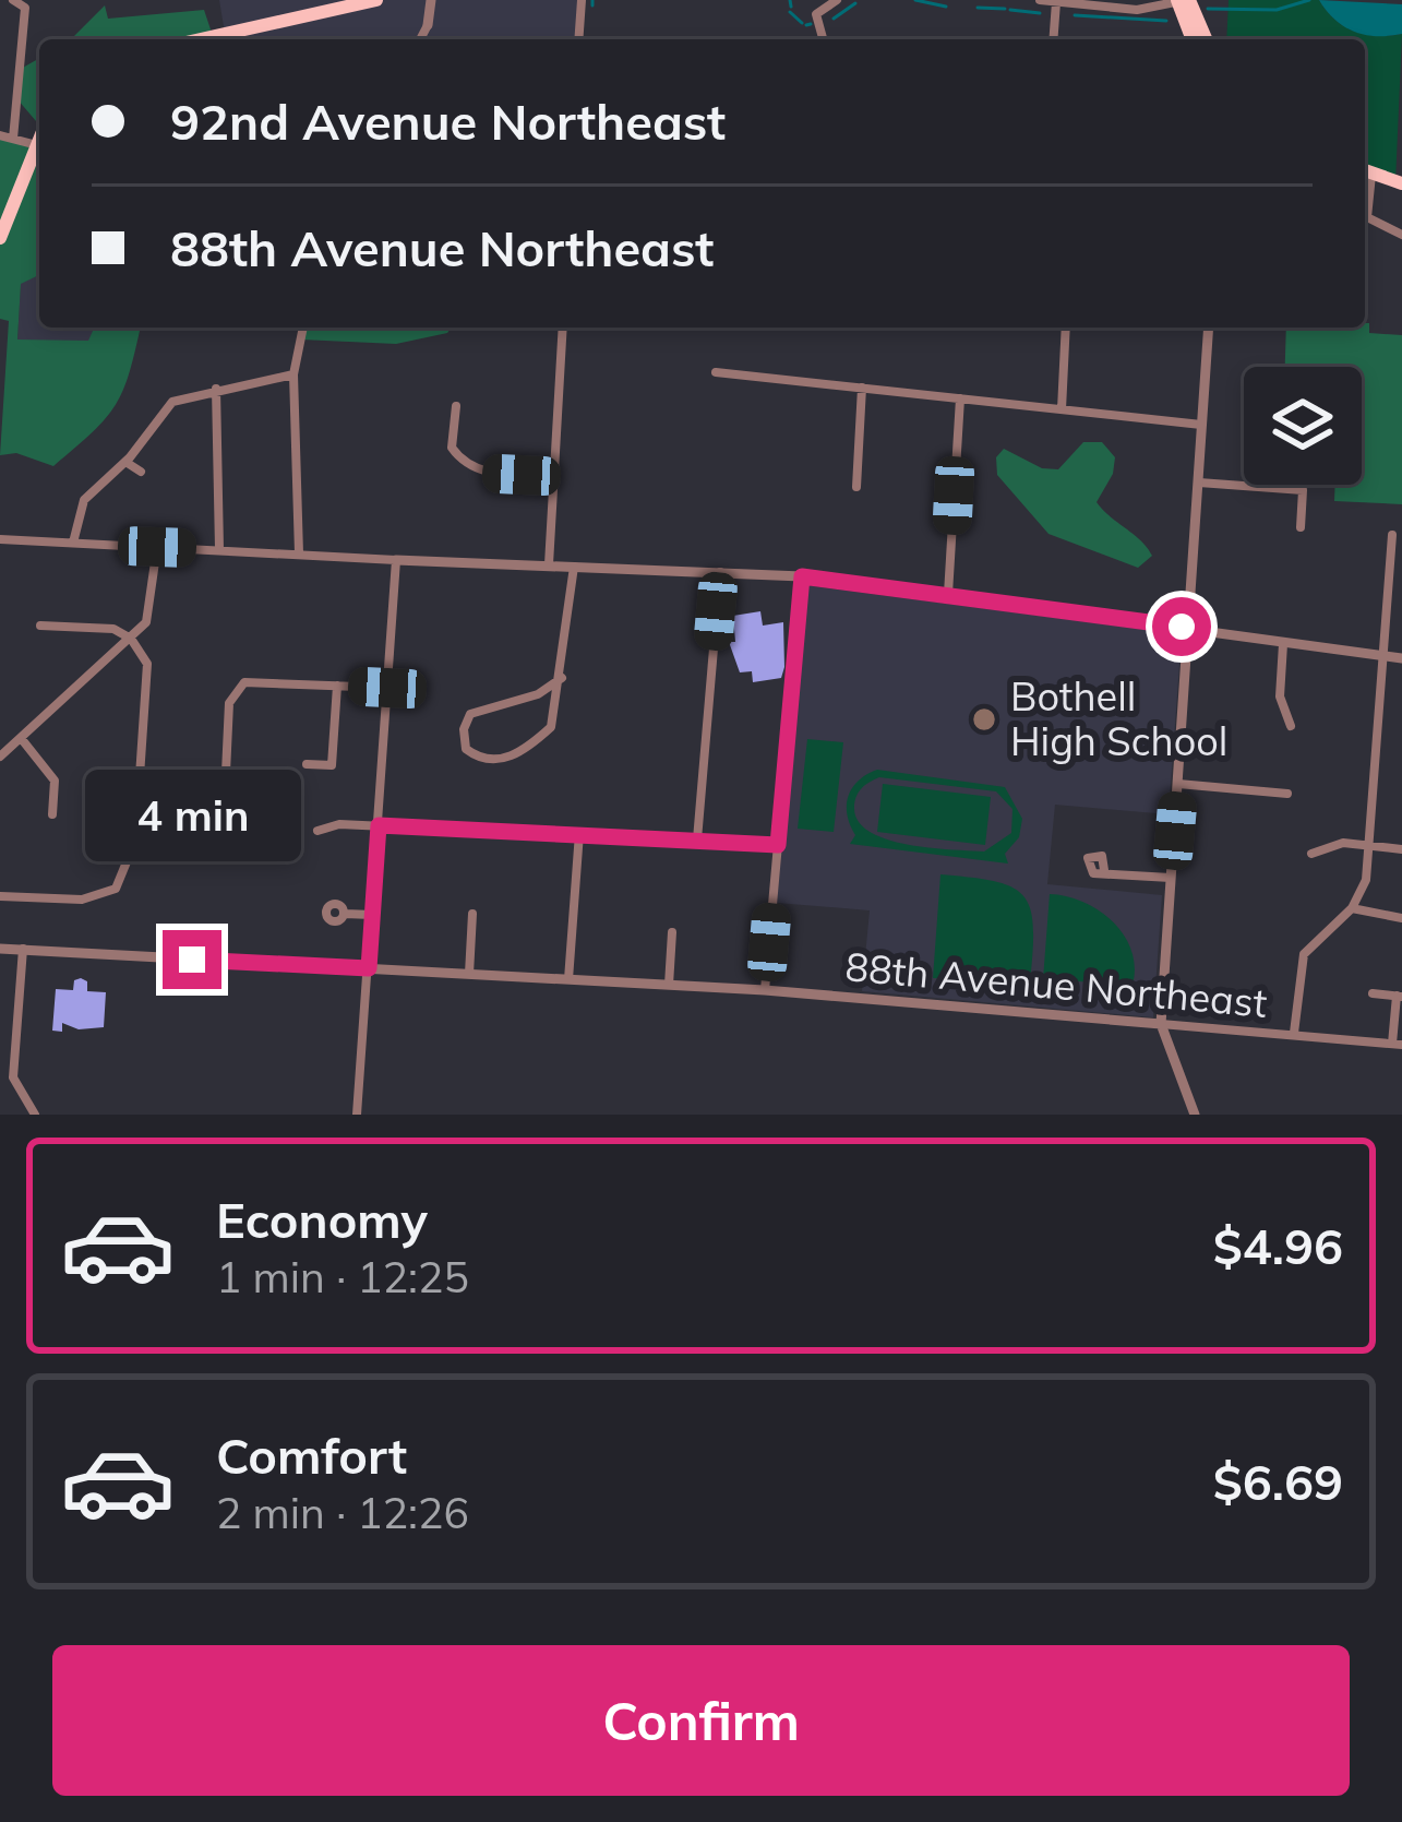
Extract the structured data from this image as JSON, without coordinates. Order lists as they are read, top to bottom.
{
  "streets": {
    "street": ["88th Avenue Northeast"]
  },
  "places": ["Bothell High School"],
  "page": {
    "banner": ["92nd Avenue Northeast", "88th Avenue Northeast"],
    "bubble": "4 min",
    "list": [
      {
        "name": "Economy",
        "note": "1 min · 12:25",
        "value": "$4.96"
      },
      {
        "name": "Comfort",
        "note": "2 min · 12:26",
        "value": "$6.69"
      }
    ],
    "buttons": "Confirm"
  }
}
